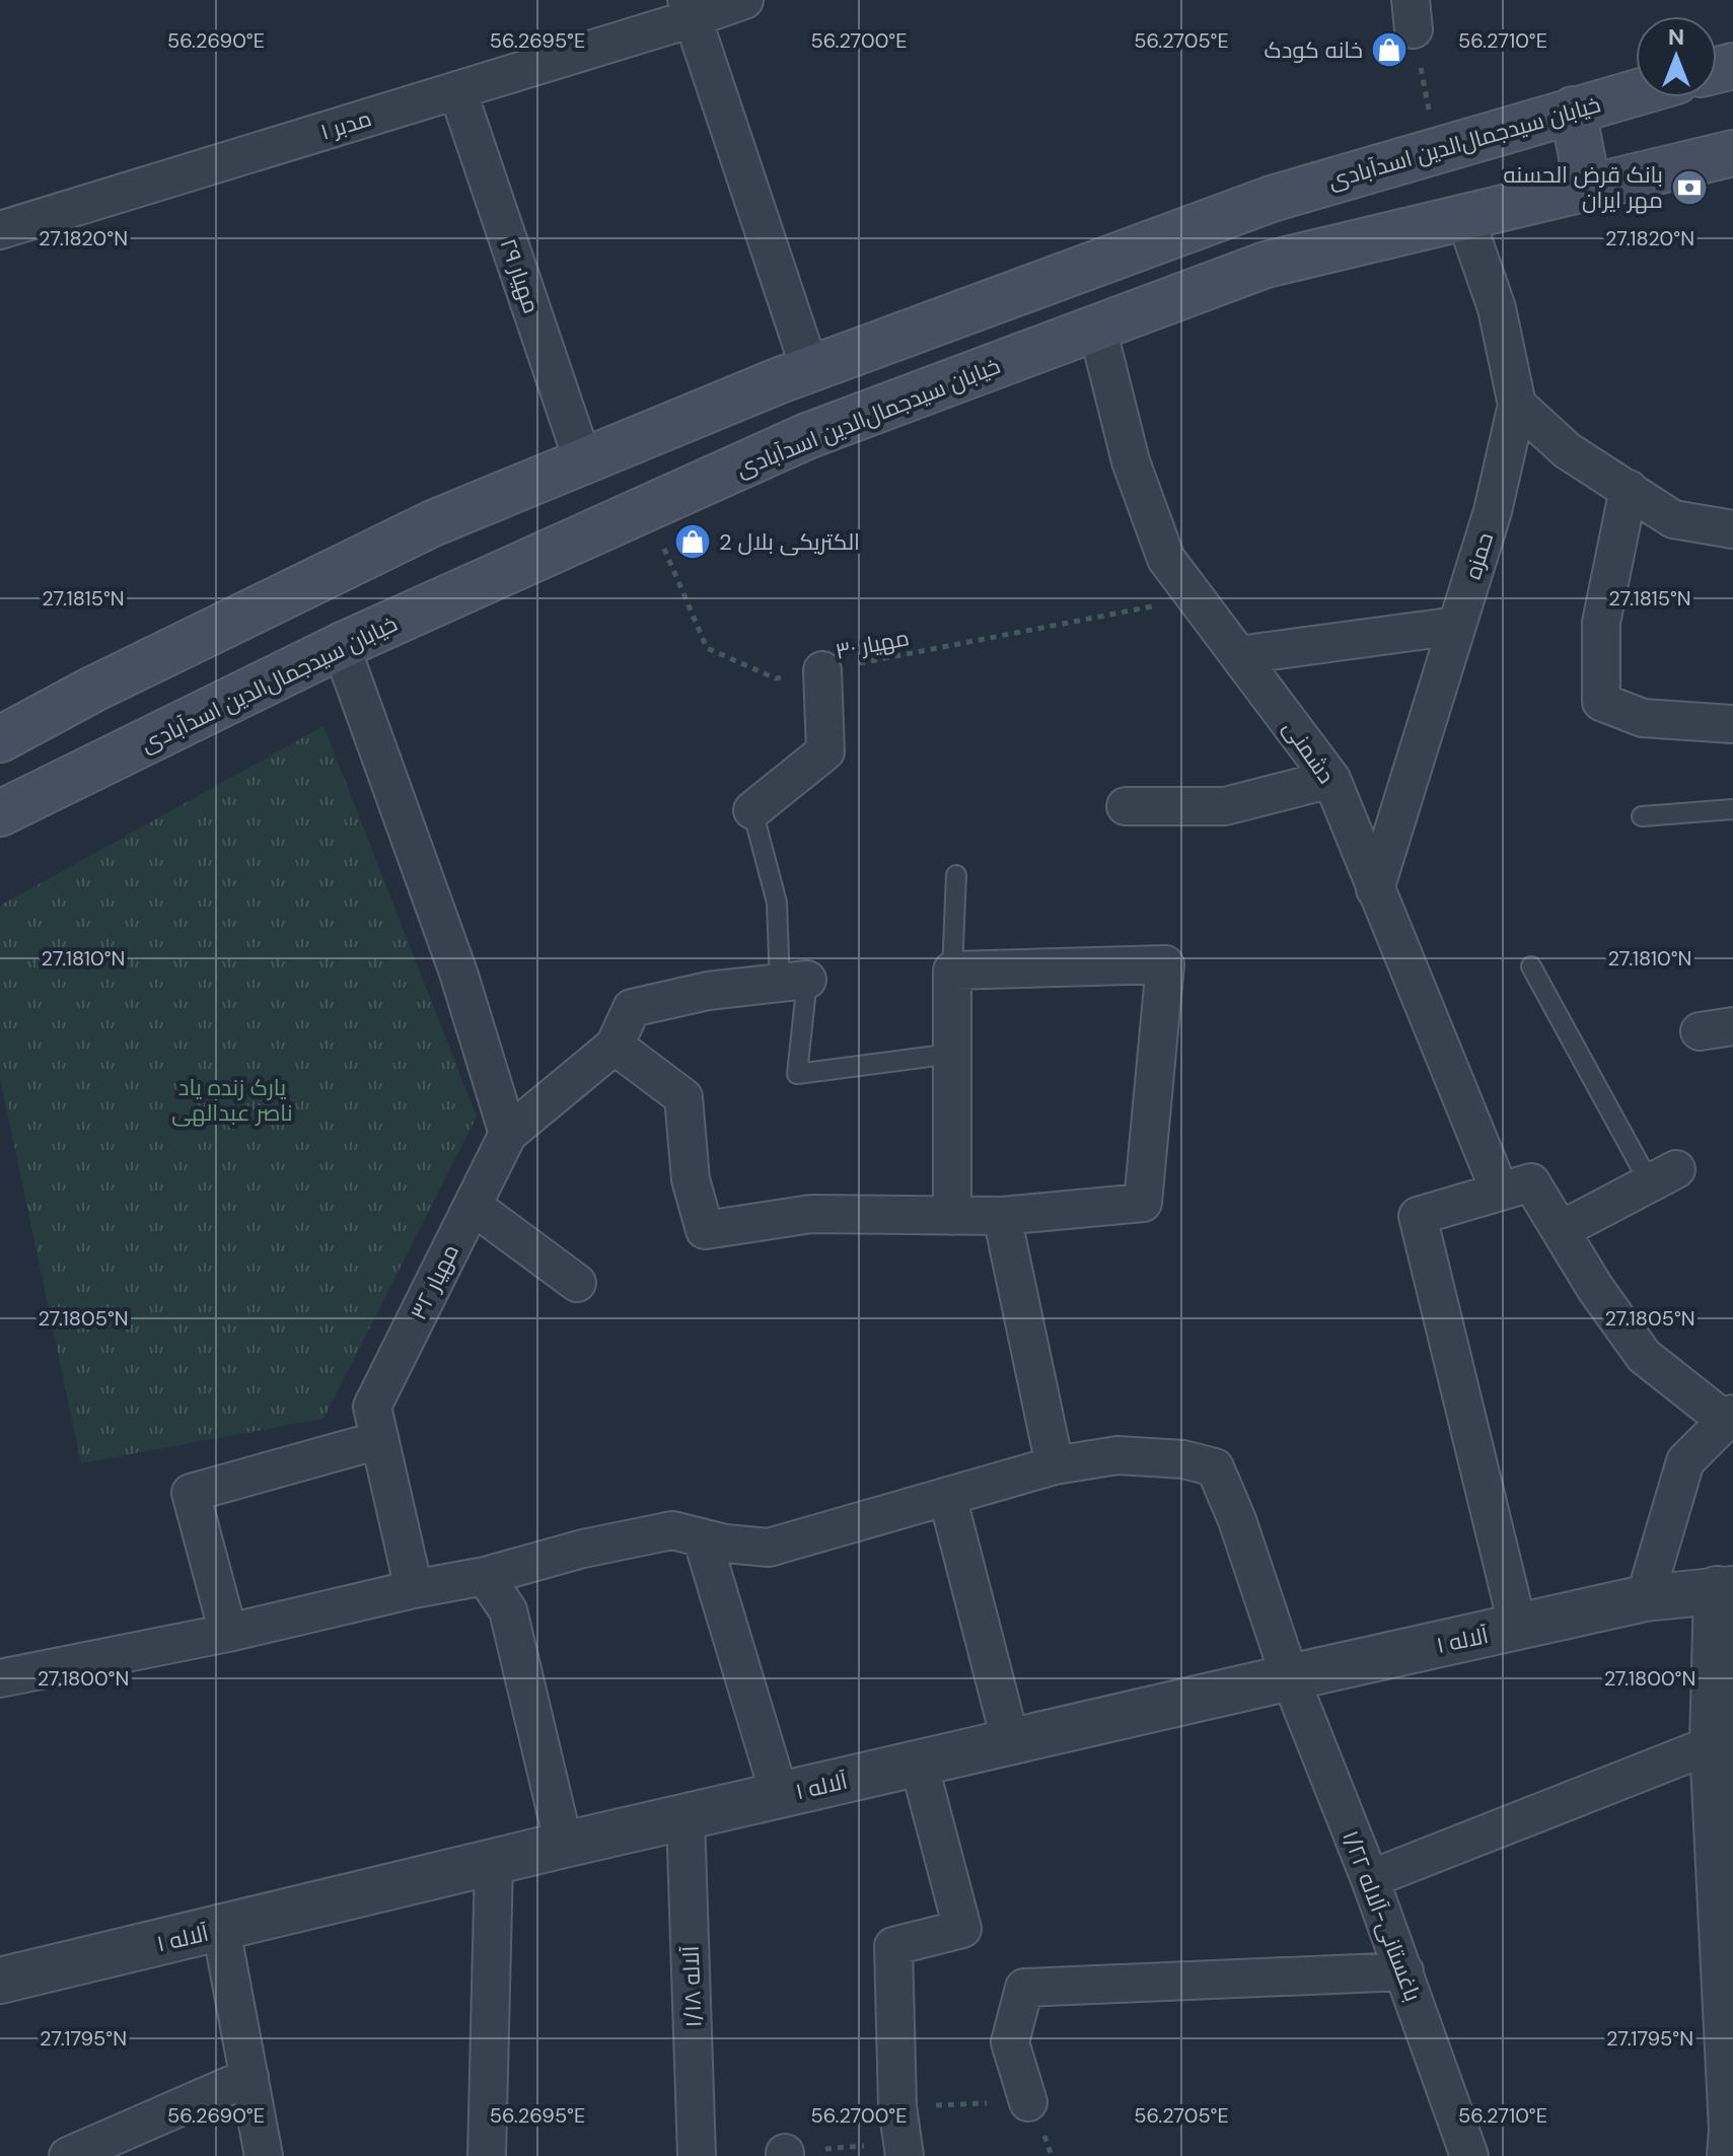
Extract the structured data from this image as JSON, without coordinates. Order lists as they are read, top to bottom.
{
  "streets": {
    "main road": ["خیابان سیدجمال‌الدین اسدآبادی"],
    "street": [
      "مدبر ۱",
      "مهیار ۲۹",
      "حمزه",
      "دشمنی",
      "مهیار ۳۲",
      "آلاله ۱",
      "باغستانی-آلاله ۱/۲۲",
      "آلاله ۱/۱۸"
    ],
    "path": ["مهیار ۳۰"]
  },
  "crossings": [
    ["مدبر ۱", "مهیار ۲۹"],
    ["خیابان سیدجمال‌الدین اسدآبادی", "مهیار ۲۹"],
    ["خیابان سیدجمال‌الدین اسدآبادی", "حمزه"],
    ["خیابان سیدجمال‌الدین اسدآبادی", "مهیار ۳۰"],
    ["خیابان سیدجمال‌الدین اسدآبادی", "دشمنی"],
    ["حمزه", "دشمنی"],
    ["مهیار ۳۰", "دشمنی"],
    ["آلاله ۱", "باغستانی-آلاله ۱/۲۲"],
    ["آلاله ۱", "آلاله ۱/۱۸"]
  ],
  "parks": ["پارک زنده یاد ناصر عبدالهی"],
  "places": {
    "shop": ["خانه کودک", "الکتریکی بلال 2"],
    "bank": ["بانک قرض الحسنه مهر ایران"]
  },
  "north": "top",
  "coordinates": [
    "56.2690°E",
    "56.2695°E",
    "56.2700°E",
    "56.2705°E",
    "56.2710°E",
    "27.1820°N",
    "27.1815°N",
    "27.1810°N",
    "27.1805°N",
    "27.1800°N",
    "27.1795°N"
  ]
}
